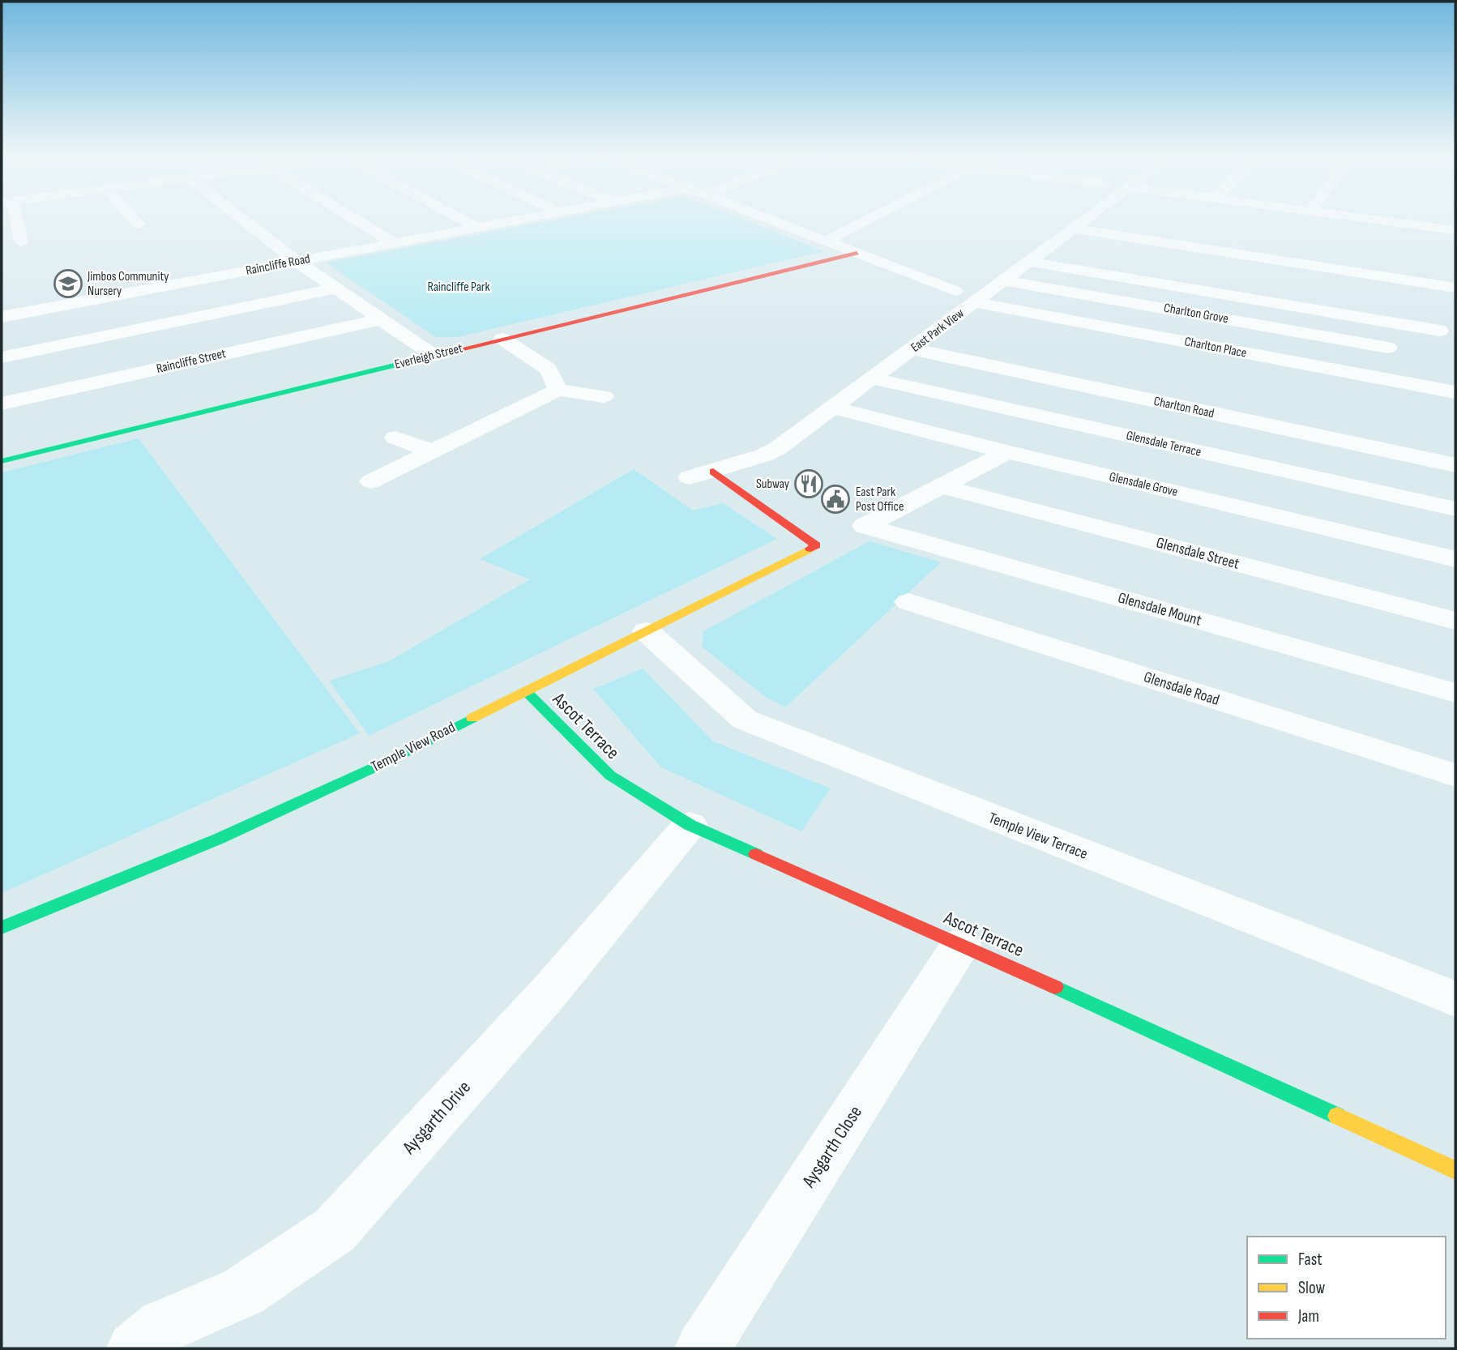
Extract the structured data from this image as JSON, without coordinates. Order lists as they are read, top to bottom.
{
  "streets": {
    "street": [
      "Raincliffe Road",
      "Charlton Grove",
      "East Park View",
      "Charlton Place",
      "Everleigh Street",
      "Raincliffe Street",
      "Charlton Road",
      "Glensdale Terrace",
      "Glensdale Grove",
      "Glensdale Street",
      "Glensdale Mount",
      "Glensdale Road",
      "Ascot Terrace",
      "Temple View Road",
      "Temple View Terrace",
      "Aysgarth Drive",
      "Aysgarth Close"
    ]
  },
  "crossings": [
    ["Charlton Grove", "East Park View"],
    ["East Park View", "Charlton Place"],
    ["East Park View", "Charlton Road"],
    ["East Park View", "Glensdale Terrace"],
    ["East Park View", "Glensdale Grove"],
    ["East Park View", "Temple View Road"],
    ["Glensdale Street", "Glensdale Mount"],
    ["Ascot Terrace", "Temple View Road"],
    ["Ascot Terrace", "Aysgarth Drive"],
    ["Ascot Terrace", "Aysgarth Close"],
    ["Temple View Road", "Temple View Terrace"]
  ],
  "parks": ["Raincliffe Park"],
  "places": {
    "school or university": ["Jimbos Community Nursery"],
    "restaurant": ["Subway"],
    "public building": ["East Park Post Office"]
  },
  "legend": ["Fast", "Slow", "Jam"]
}
